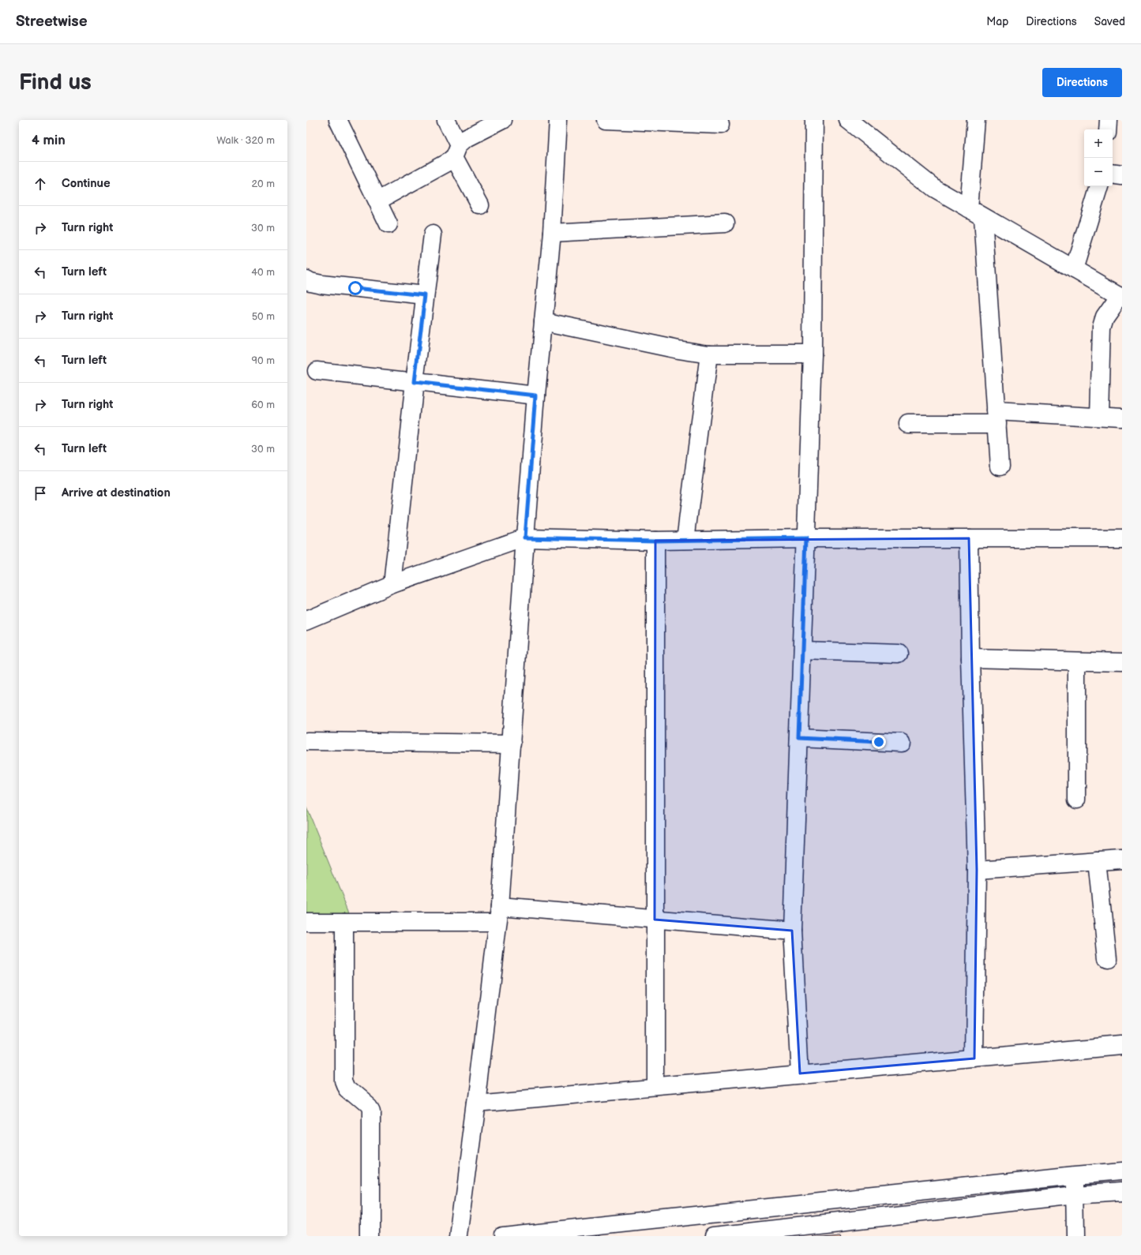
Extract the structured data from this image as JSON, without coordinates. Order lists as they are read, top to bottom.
{
  "page": {
    "header": "Streetwise",
    "nav": ["Map", "Directions", "Saved"],
    "buttons": "Directions",
    "title": "Find us",
    "heading": ["4 min", "Walk · 320 m"],
    "map_buttons": ["+", "−"],
    "list": [
      ["Continue", "20 m"],
      ["Turn right", "30 m"],
      ["Turn left", "40 m"],
      ["Turn right", "50 m"],
      ["Turn left", "90 m"],
      ["Turn right", "60 m"],
      ["Turn left", "30 m"],
      "Arrive at destination"
    ]
  }
}
